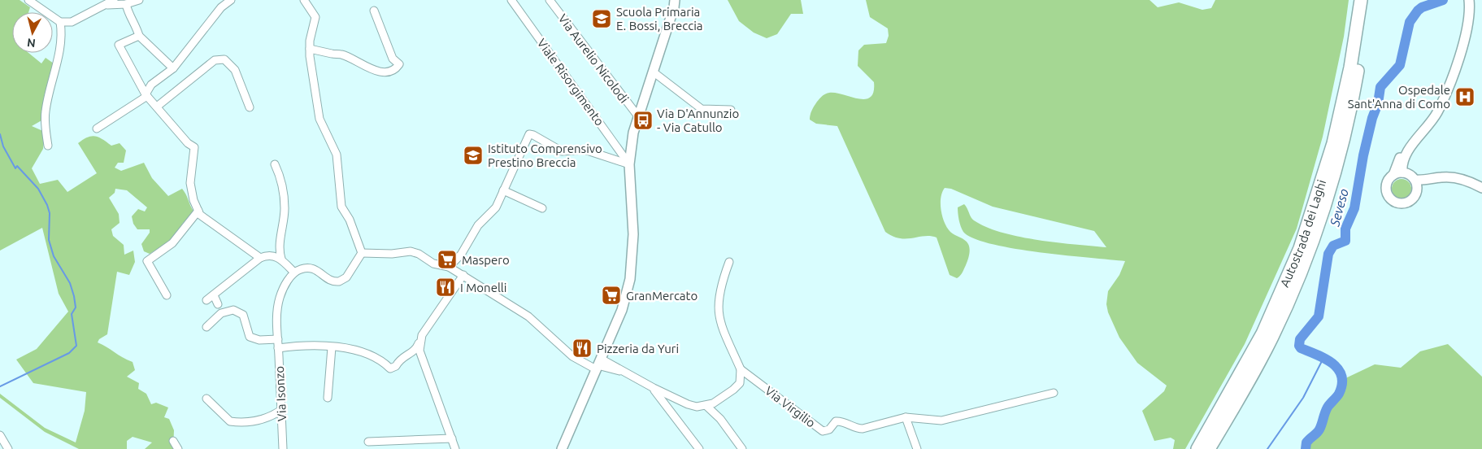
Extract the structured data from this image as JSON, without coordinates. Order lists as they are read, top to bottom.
{
  "streets": {
    "highway": ["Autostrada dei Laghi"],
    "street": [
      "Via Aurelio Nicolodi",
      "Viale Risorgimento",
      "Via Isonzo",
      "Via Virgilio"
    ]
  },
  "water": ["Seveso"],
  "places": {
    "school or university": ["Scuola Primaria E. Bossi, Breccia", "Istituto Comprensivo Prestino Breccia"],
    "hospital": ["Ospedale Sant'Anna di Como"],
    "bus stop": ["Via D'Annunzio - Via Catullo"],
    "supermarket": ["Maspero", "GranMercato"],
    "restaurant": ["I Monelli", "Pizzeria da Yuri"]
  },
  "north": "bottom"
}
